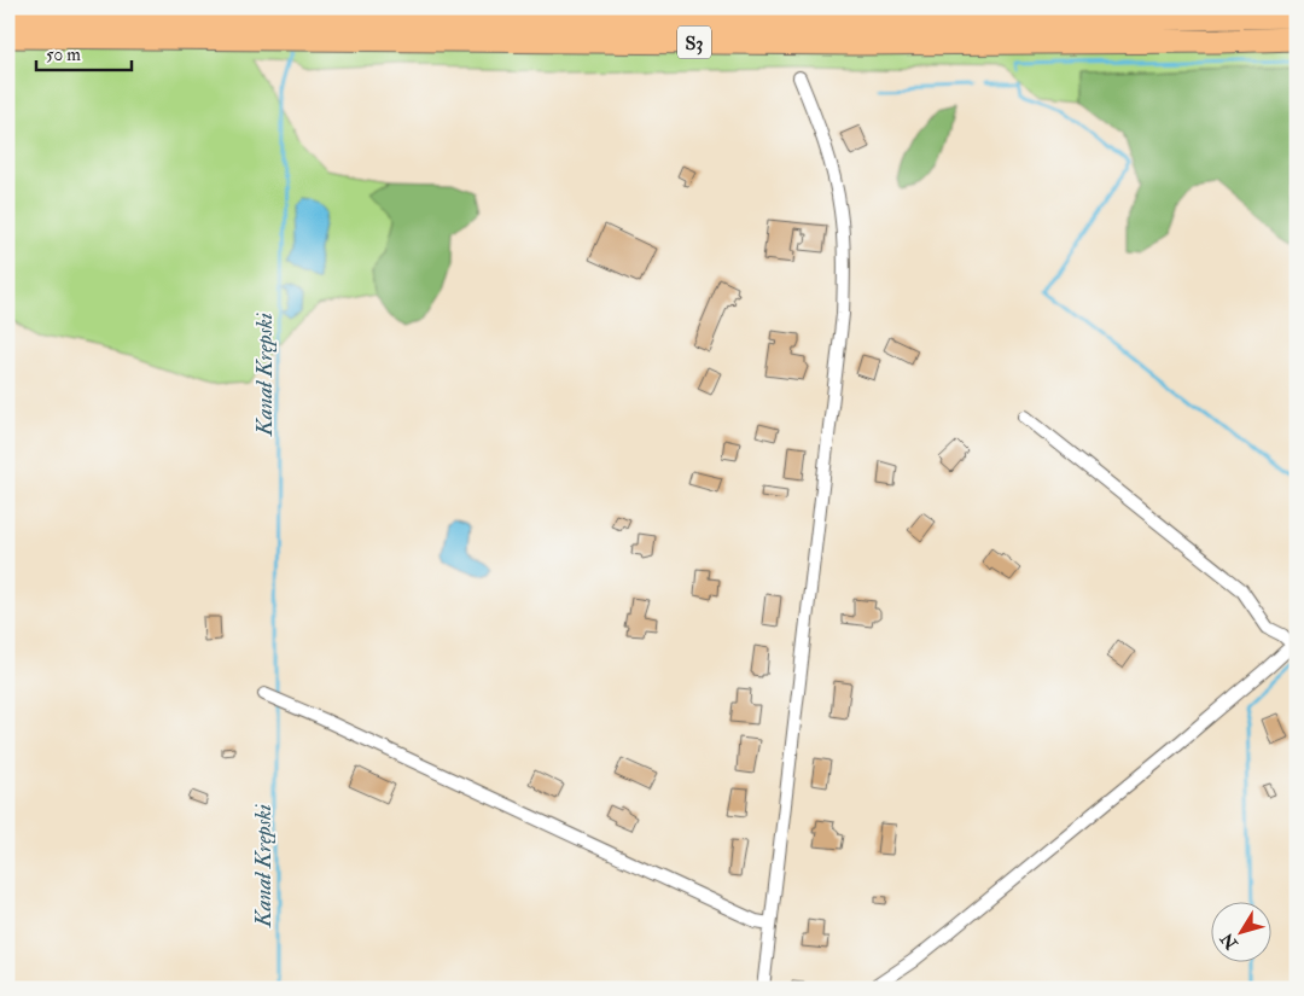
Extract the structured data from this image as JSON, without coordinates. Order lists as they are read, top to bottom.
{
  "streets": {
    "highway": ["S3"]
  },
  "water": ["Kanał Krępski"],
  "scale_bar": "50 m",
  "north": "bottom left"
}
